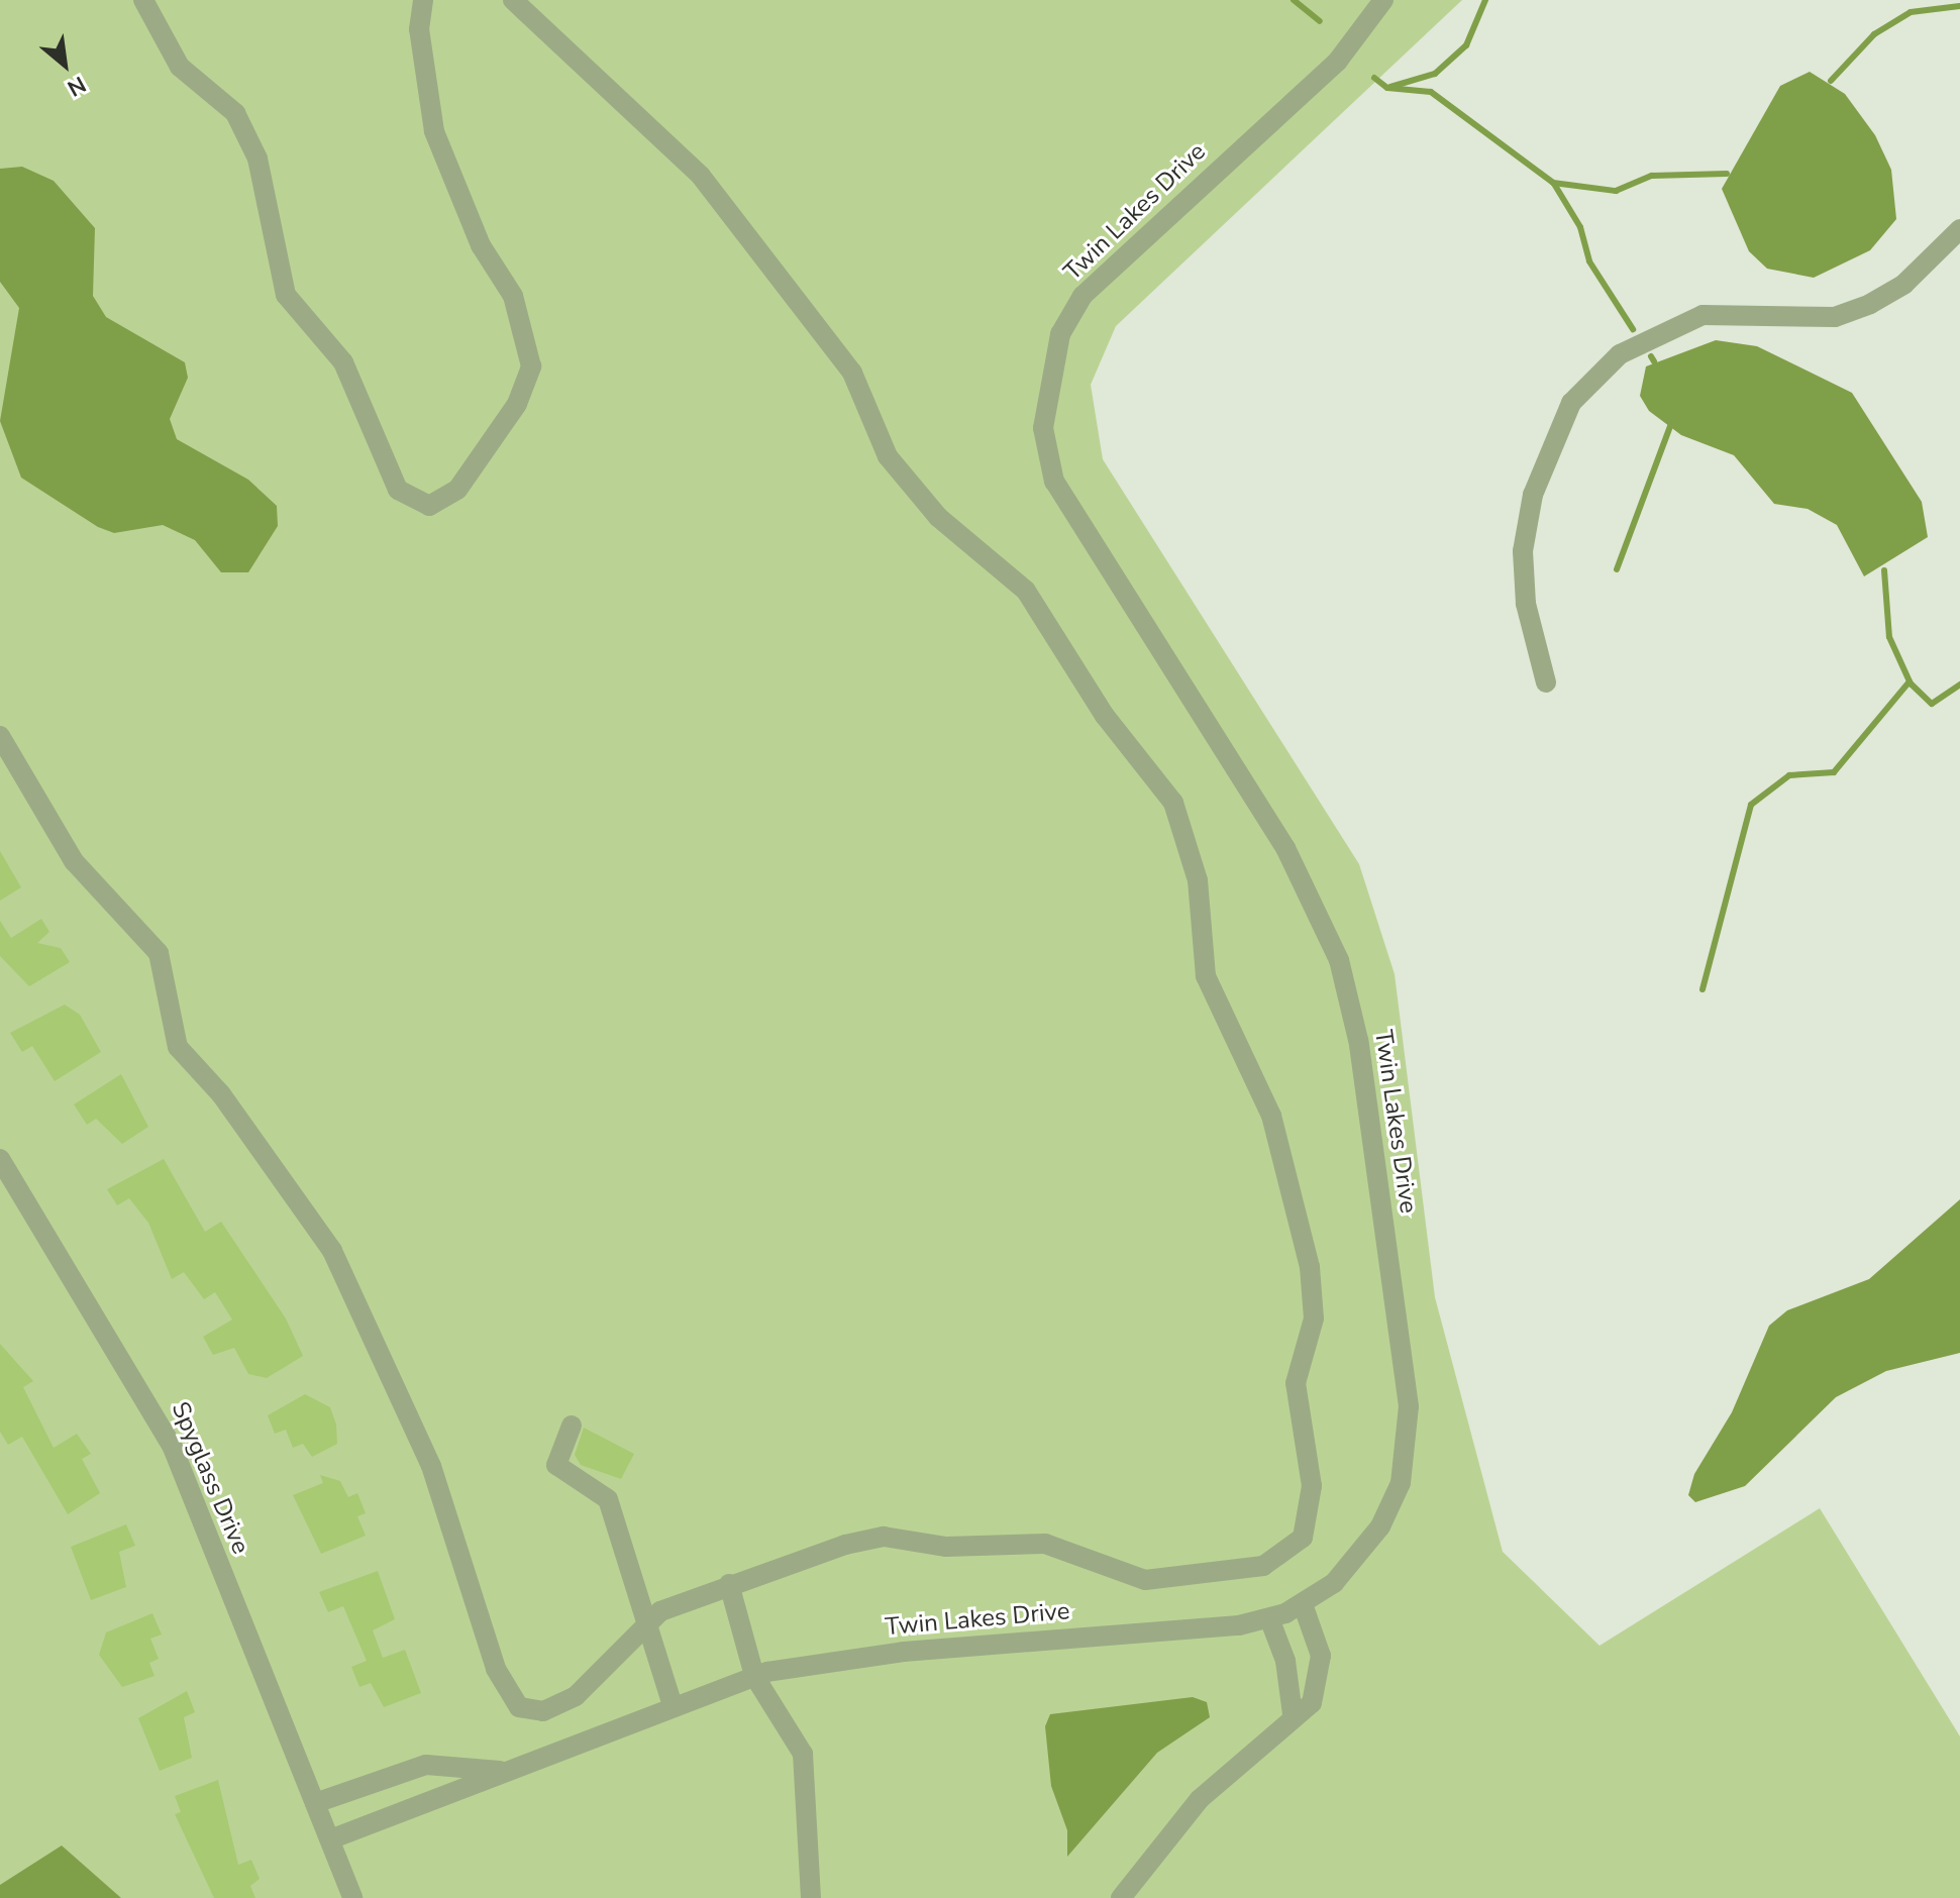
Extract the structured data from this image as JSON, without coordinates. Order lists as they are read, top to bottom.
{
  "streets": {
    "street": ["Twin Lakes Drive", "Spyglass Drive"]
  },
  "crossings": [
    ["Twin Lakes Drive", "Spyglass Drive"]
  ],
  "north": "bottom right"
}
